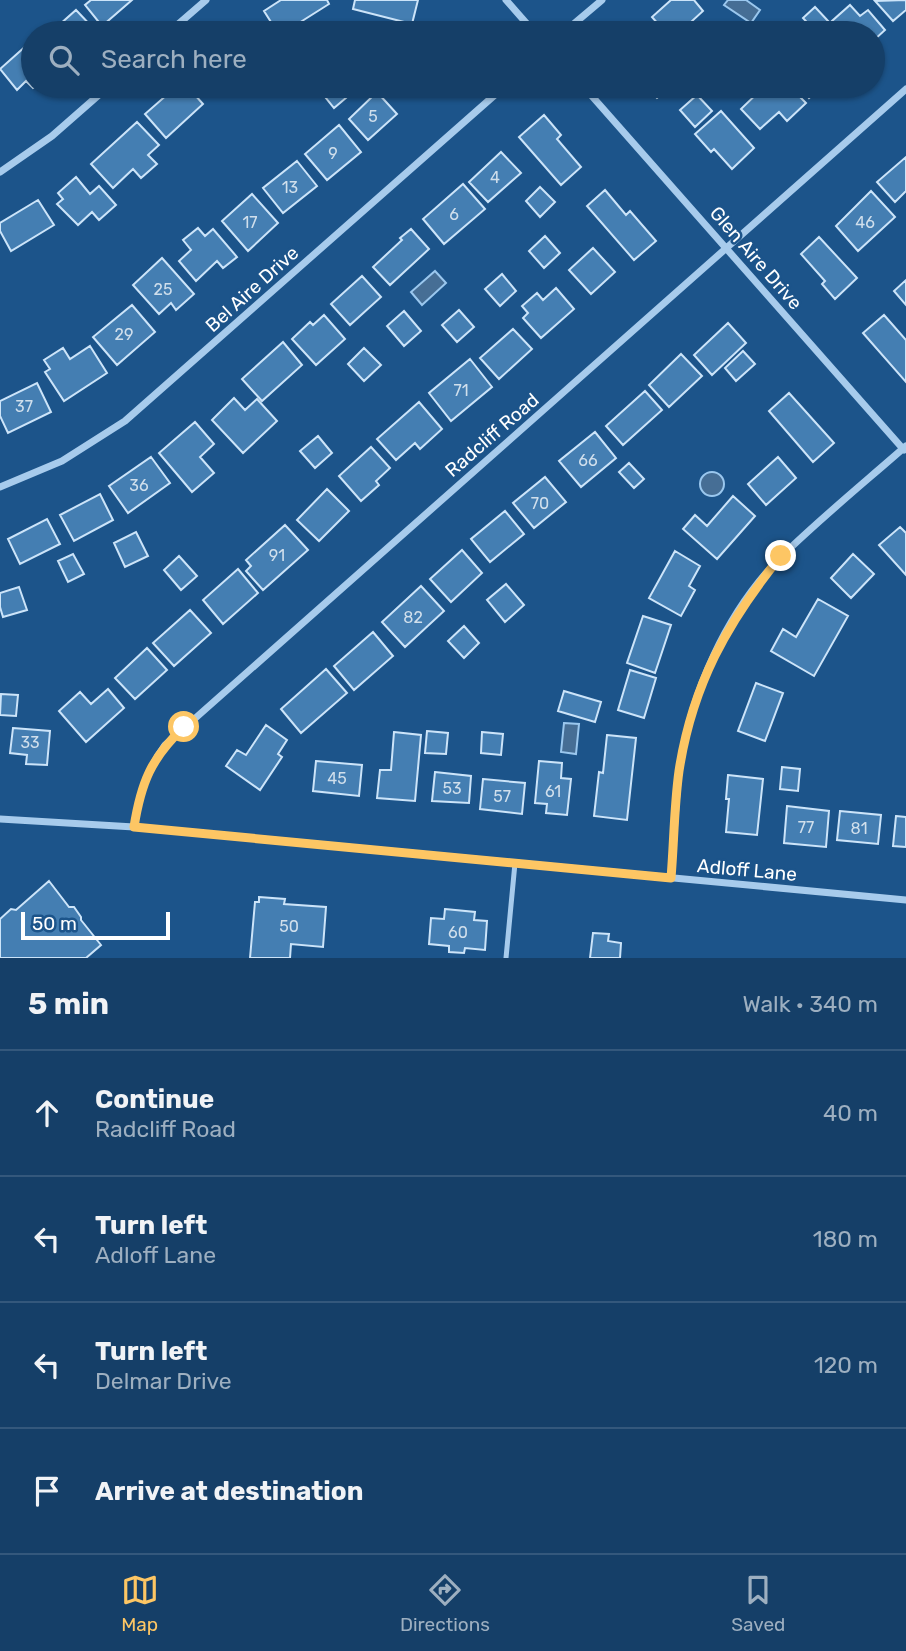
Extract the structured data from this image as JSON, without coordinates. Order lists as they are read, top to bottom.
{
  "streets": {
    "street": [
      "Glen Aire Drive",
      "Bel Aire Drive",
      "Radcliff Road",
      "Adloff Lane"
    ]
  },
  "crossings": [
    ["Glen Aire Drive", "Radcliff Road"],
    ["Radcliff Road", "Adloff Lane"]
  ],
  "house_numbers": [
    "5",
    "9",
    "4",
    "13",
    "6",
    "17",
    "46",
    "25",
    "29",
    "71",
    "37",
    "66",
    "36",
    "70",
    "91",
    "82",
    "33",
    "45",
    "53",
    "61",
    "57",
    "77",
    "81",
    "50",
    "60"
  ],
  "scale_bar": "50 m",
  "page": {
    "search": "Search here",
    "scale": "50 m",
    "heading": ["5 min", "Walk · 340 m"],
    "list": [
      ["Continue", "Radcliff Road", "40 m"],
      ["Turn left", "Adloff Lane", "180 m"],
      ["Turn left", "Delmar Drive", "120 m"],
      "Arrive at destination"
    ],
    "nav": ["Map", "Directions", "Saved"]
  }
}
